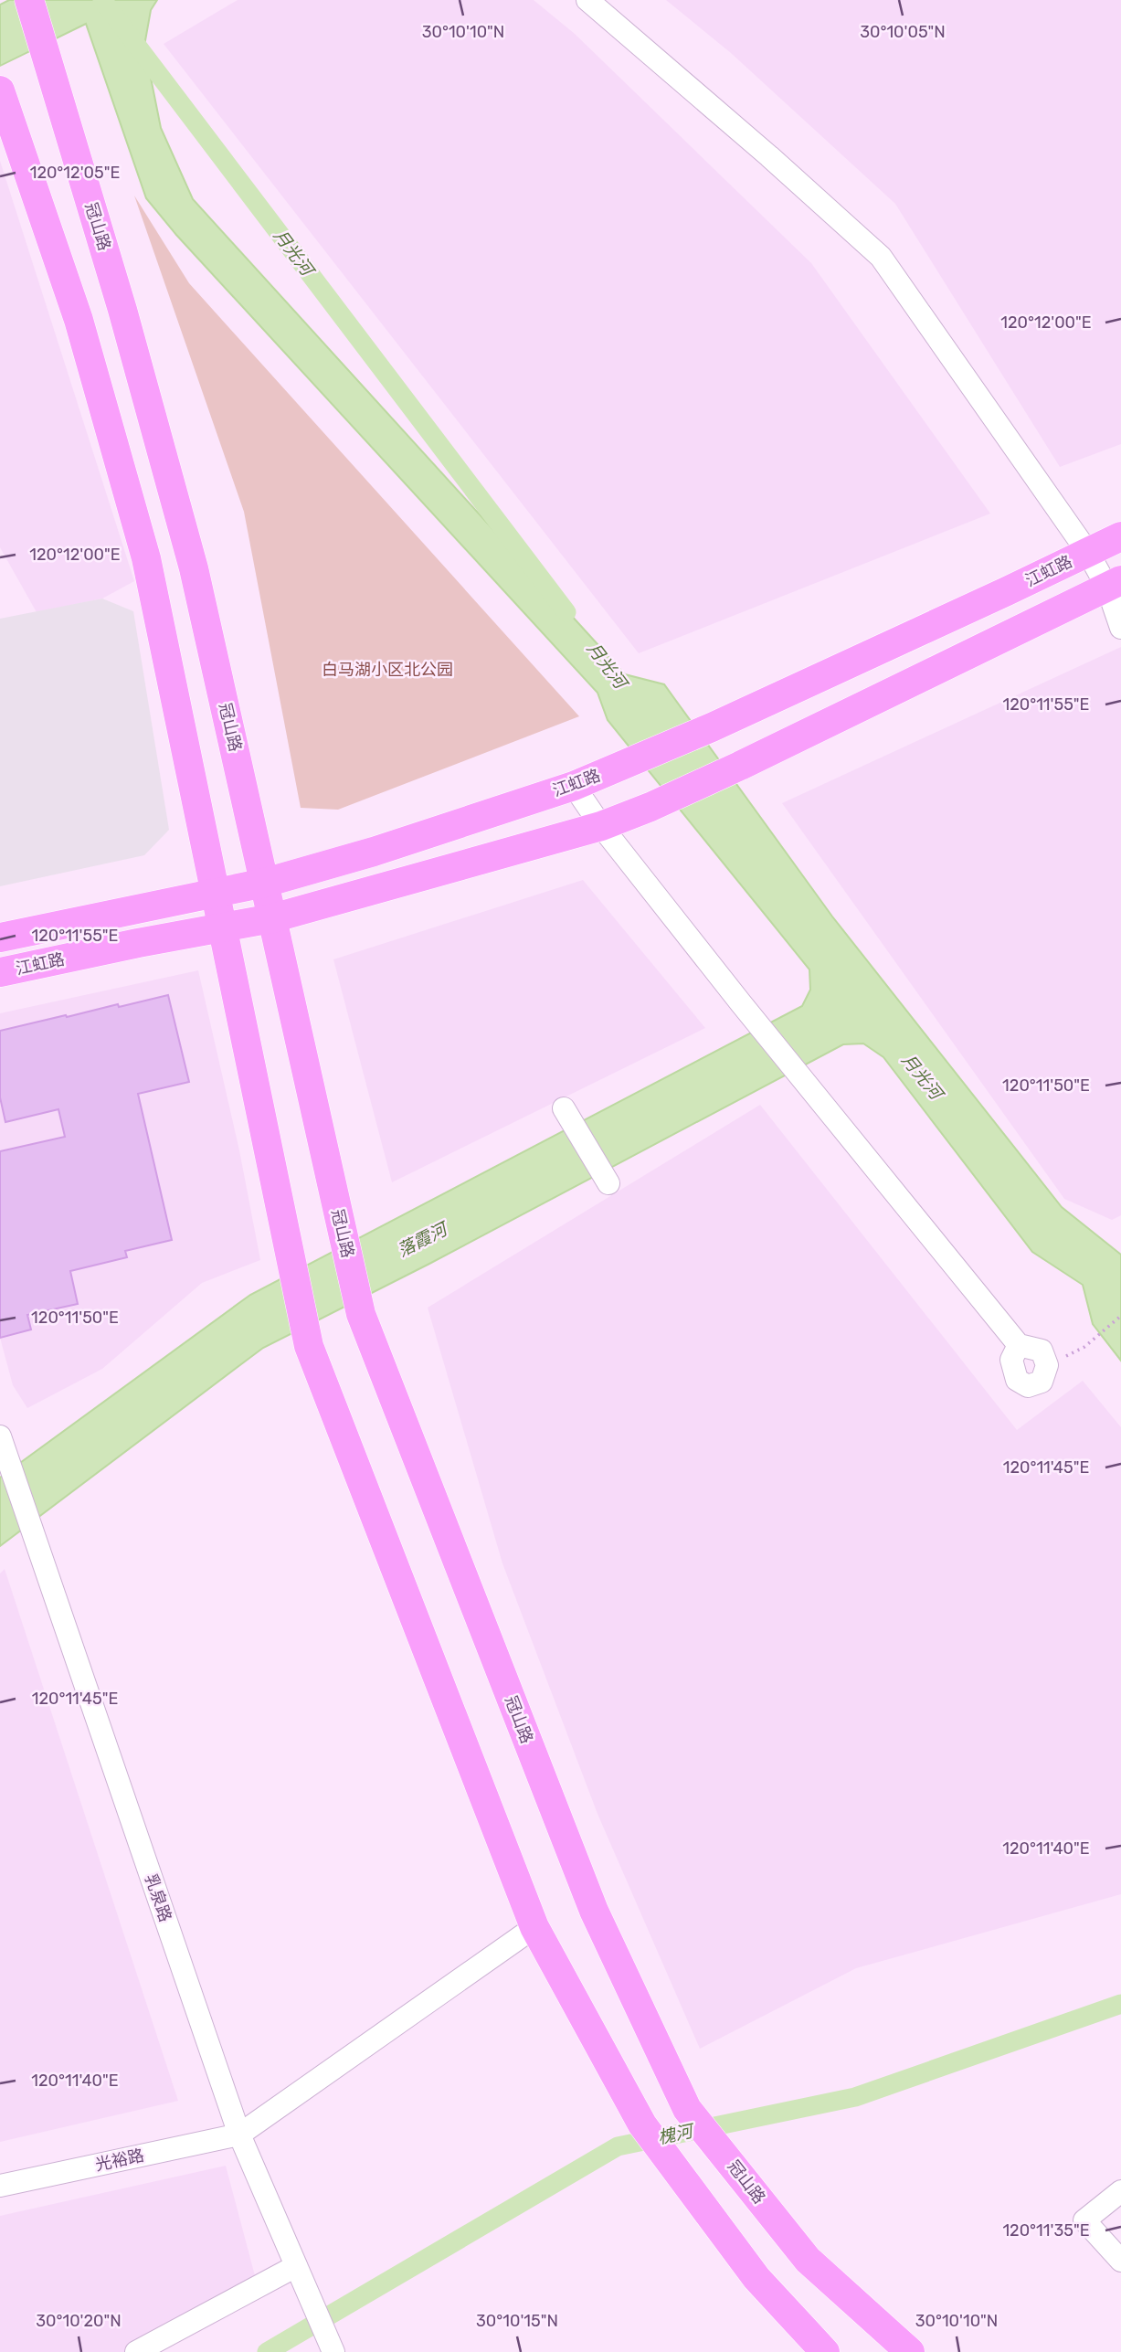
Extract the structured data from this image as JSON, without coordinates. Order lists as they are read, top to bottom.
{
  "streets": {
    "main road": ["冠山路", "江虹路"],
    "street": ["乳泉路", "光裕路"]
  },
  "crossings": [
    ["冠山路", "江虹路"],
    ["乳泉路", "光裕路"]
  ],
  "water": ["月光河", "落霞河", "槐河"],
  "parks": ["白马湖小区北公园"],
  "coordinates": [
    "30°10'10\"N",
    "30°10'05\"N",
    "120°12'05\"E",
    "120°12'00\"E",
    "120°11'55\"E",
    "120°11'50\"E",
    "120°11'45\"E",
    "120°11'40\"E",
    "120°11'35\"E",
    "30°10'20\"N",
    "30°10'15\"N"
  ]
}
